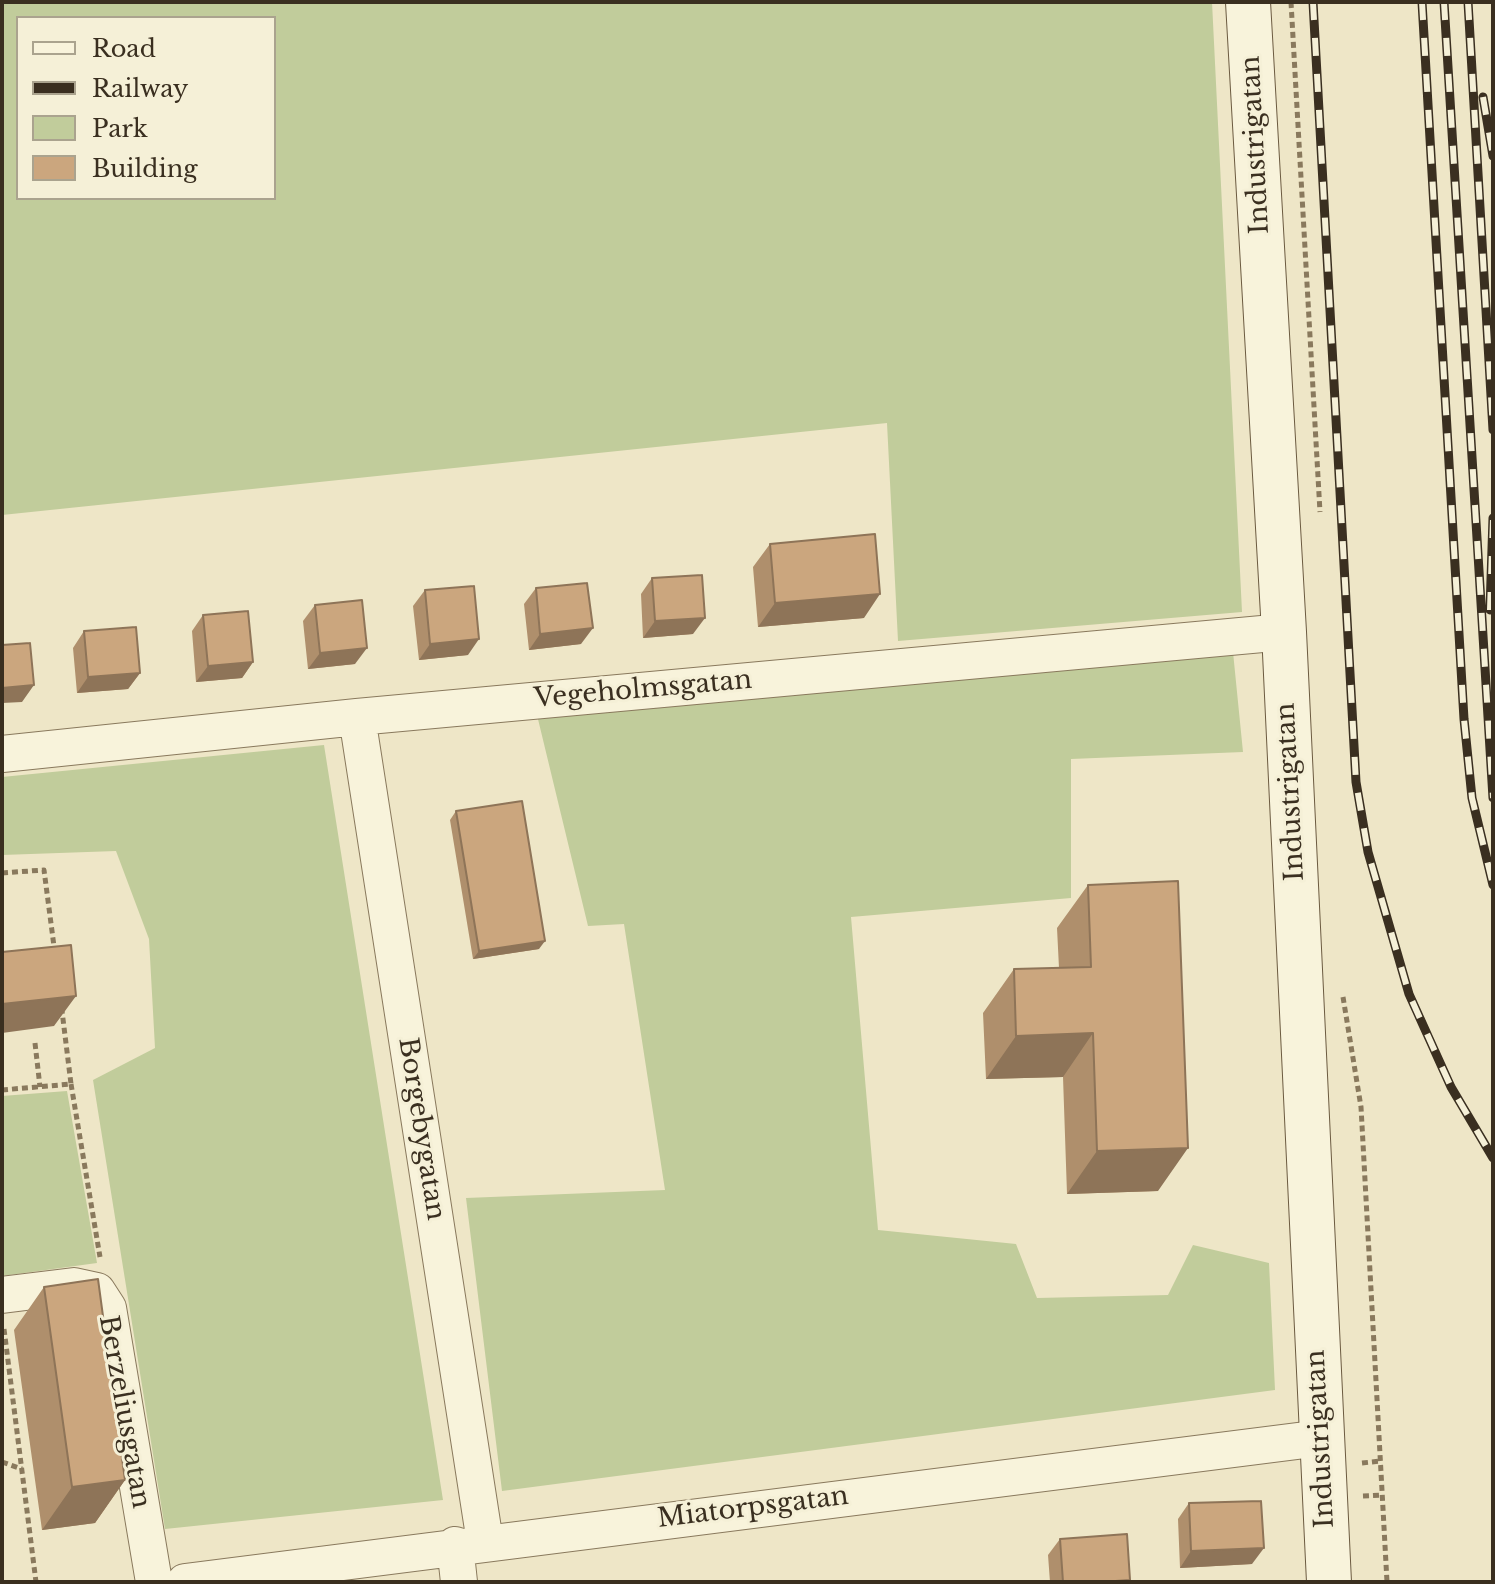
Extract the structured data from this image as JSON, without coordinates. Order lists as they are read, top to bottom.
{
  "streets": {
    "street": [
      "Industrigatan",
      "Vegeholmsgatan",
      "Borgebygatan",
      "Berzeliusgatan",
      "Miatorpsgatan"
    ]
  },
  "crossings": [
    ["Industrigatan", "Vegeholmsgatan"],
    ["Industrigatan", "Miatorpsgatan"],
    ["Vegeholmsgatan", "Borgebygatan"],
    ["Borgebygatan", "Miatorpsgatan"]
  ],
  "legend": [
    "Road",
    "Railway",
    "Park",
    "Building"
  ]
}
